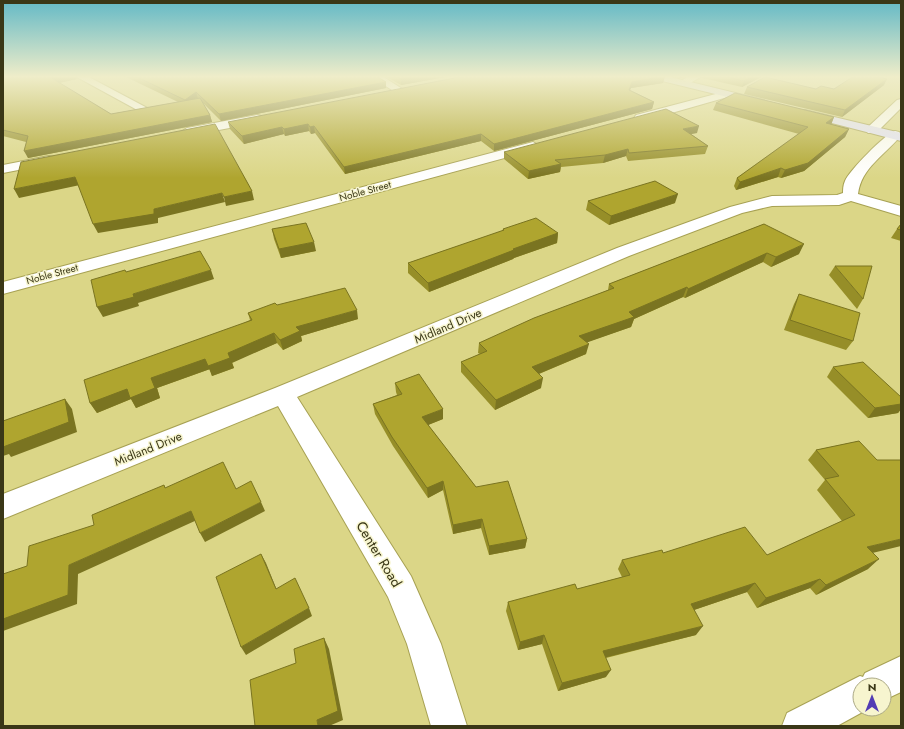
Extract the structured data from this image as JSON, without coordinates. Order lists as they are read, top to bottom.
{
  "streets": {
    "street": ["Noble Street", "Midland Drive", "Center Road"]
  },
  "crossings": [
    ["Midland Drive", "Center Road"]
  ],
  "north": "top"
}
